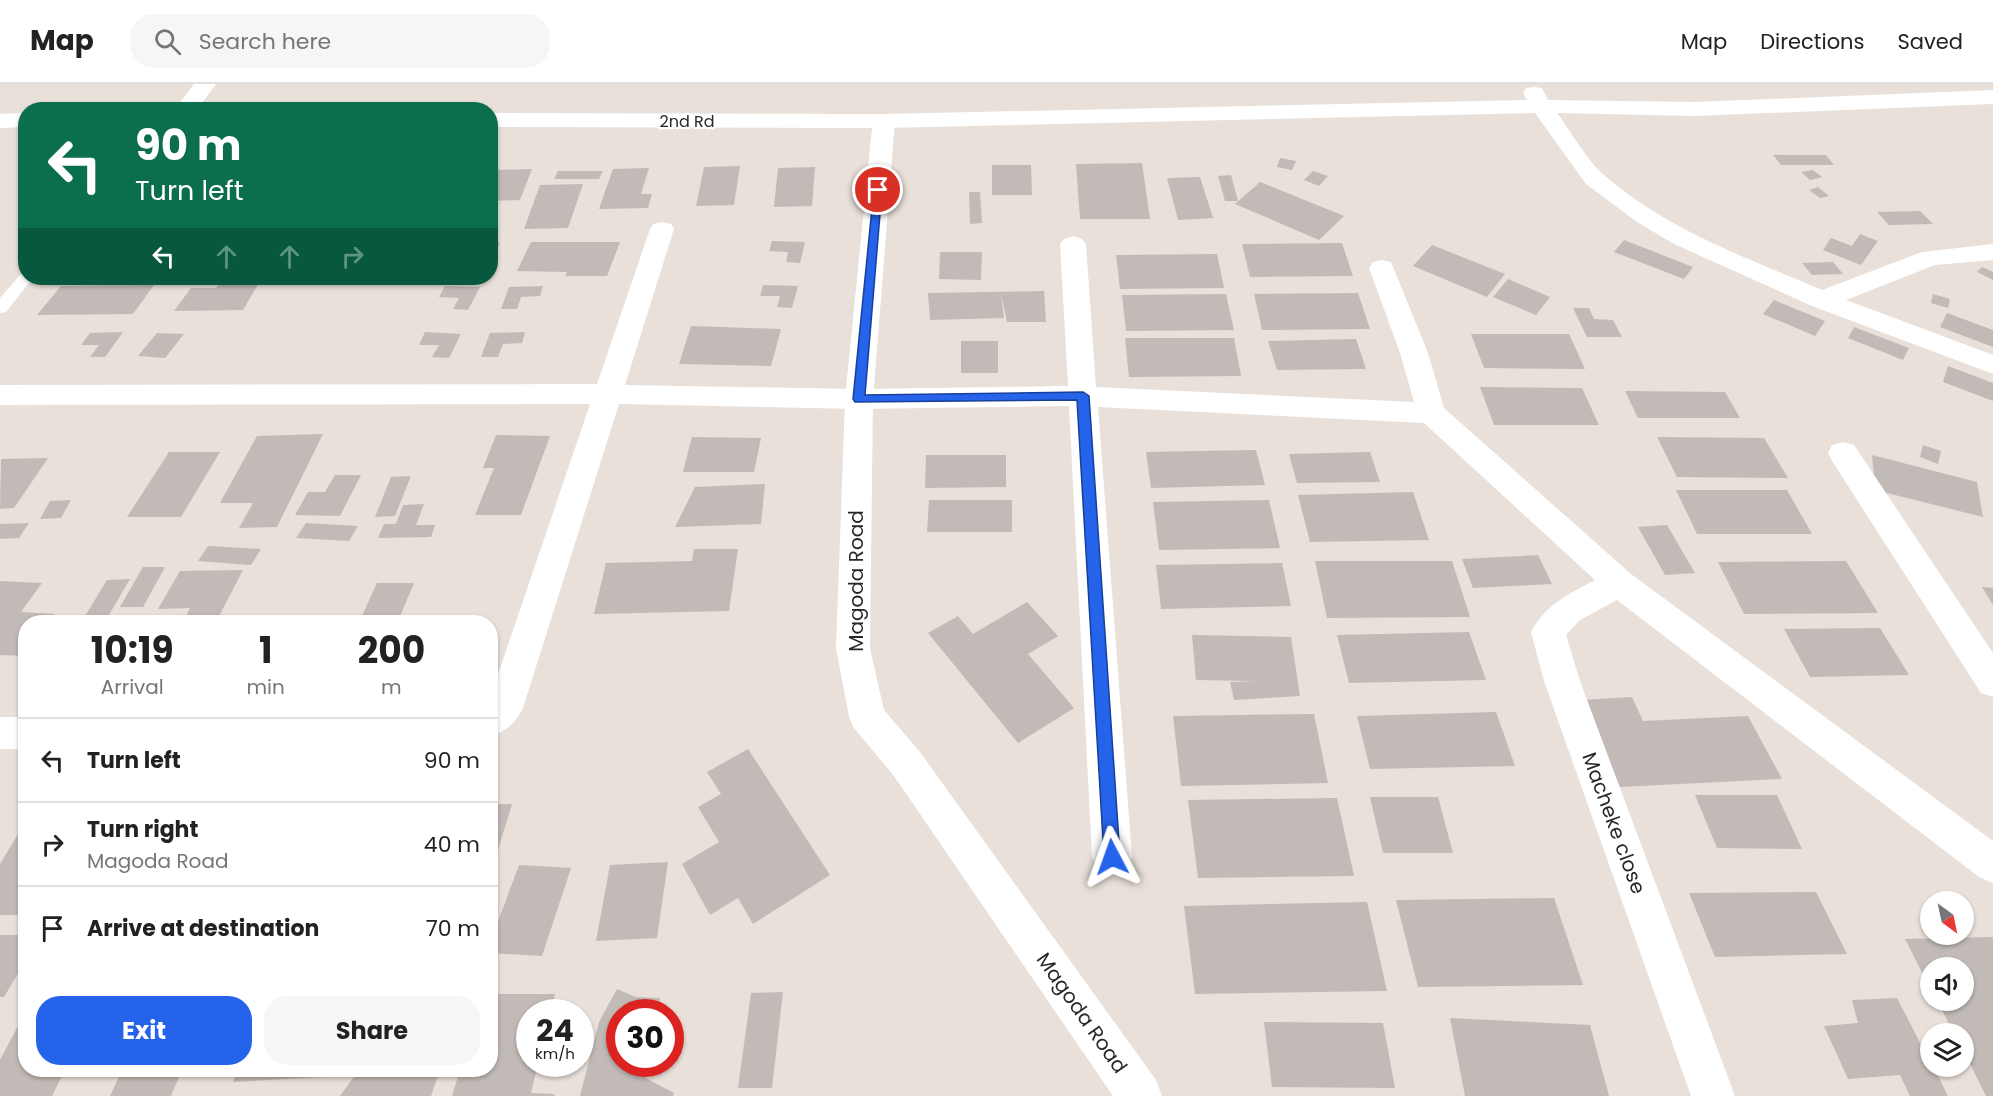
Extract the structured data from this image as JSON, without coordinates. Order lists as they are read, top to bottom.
{
  "streets": {
    "street": ["2nd Rd", "Magoda Road", "Macheke close"]
  },
  "crossings": [
    ["2nd Rd", "Magoda Road"]
  ],
  "north": "bottom right",
  "page": {
    "header": "Map",
    "search": "Search here",
    "nav": ["Map", "Directions", "Saved"],
    "turn": ["90 m", "Turn left"],
    "eta": [
      "10:19",
      "Arrival",
      "1",
      "min",
      "200",
      "m"
    ],
    "list": [
      {
        "name": "Turn left",
        "value": "90 m"
      },
      {
        "name": "Turn right",
        "note": "Magoda Road",
        "value": "40 m"
      },
      {
        "name": "Arrive at destination",
        "value": "70 m"
      }
    ],
    "buttons": ["Exit", "Share"],
    "speed": "24 km/h",
    "limit": "30"
  }
}
